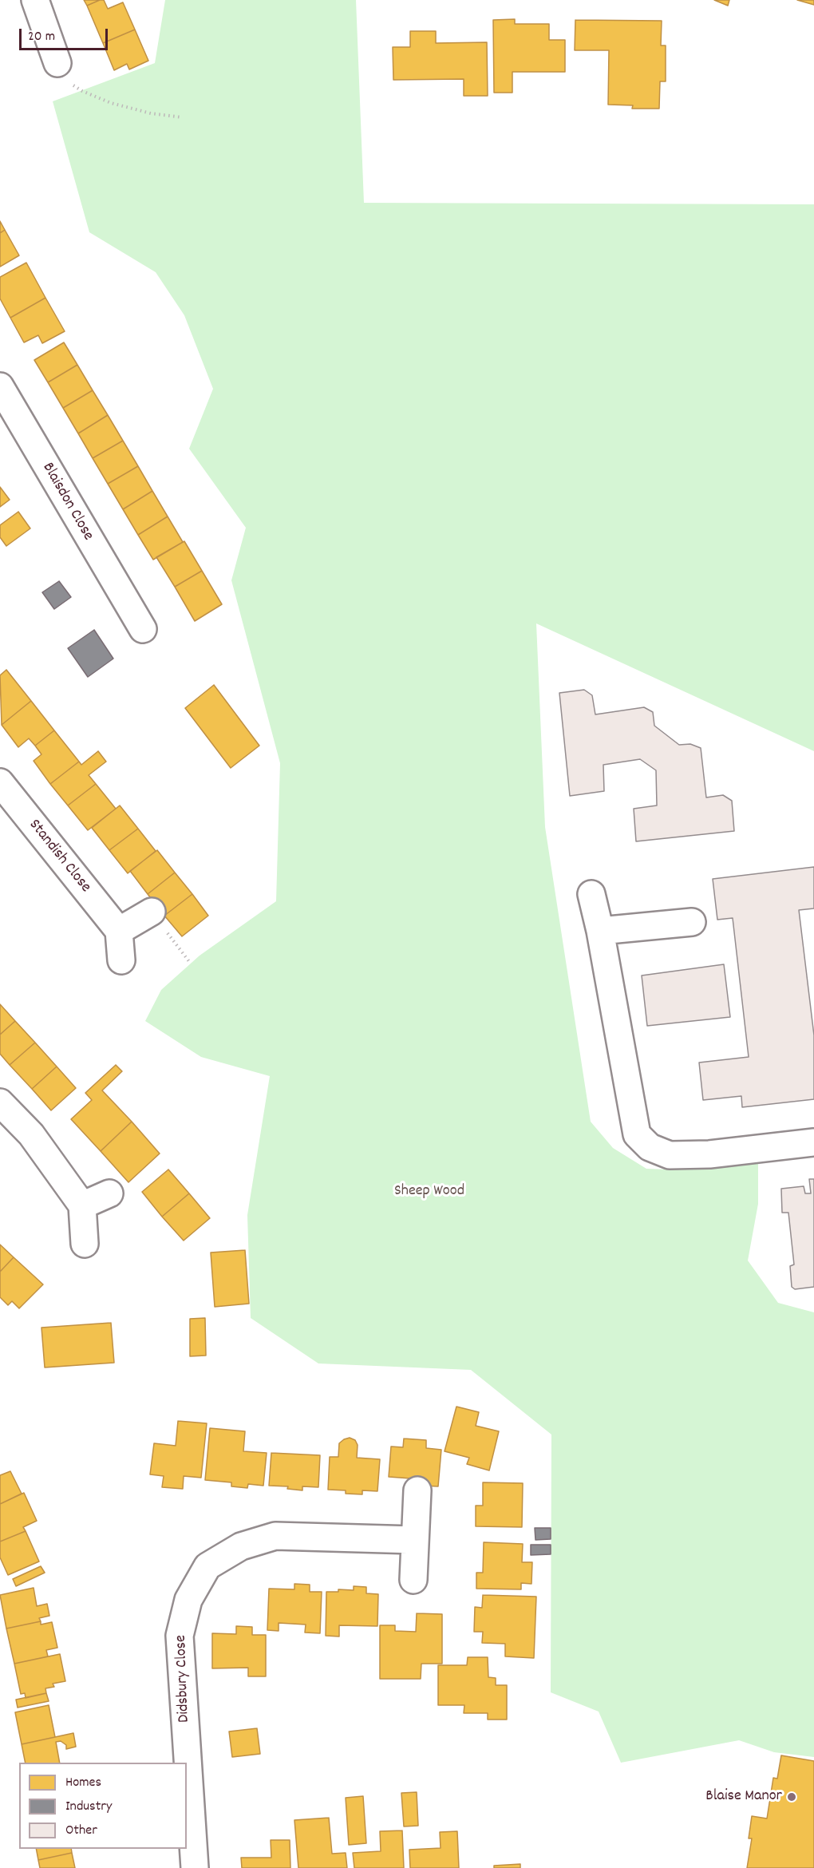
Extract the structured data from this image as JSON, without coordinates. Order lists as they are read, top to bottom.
{
  "streets": {
    "street": ["Blaisdon Close", "Standish Close", "Didsbury Close"]
  },
  "parks": ["Sheep Wood"],
  "places": ["Blaise Manor"],
  "legend": ["Homes", "Industry", "Other"],
  "scale_bar": "20 m"
}
